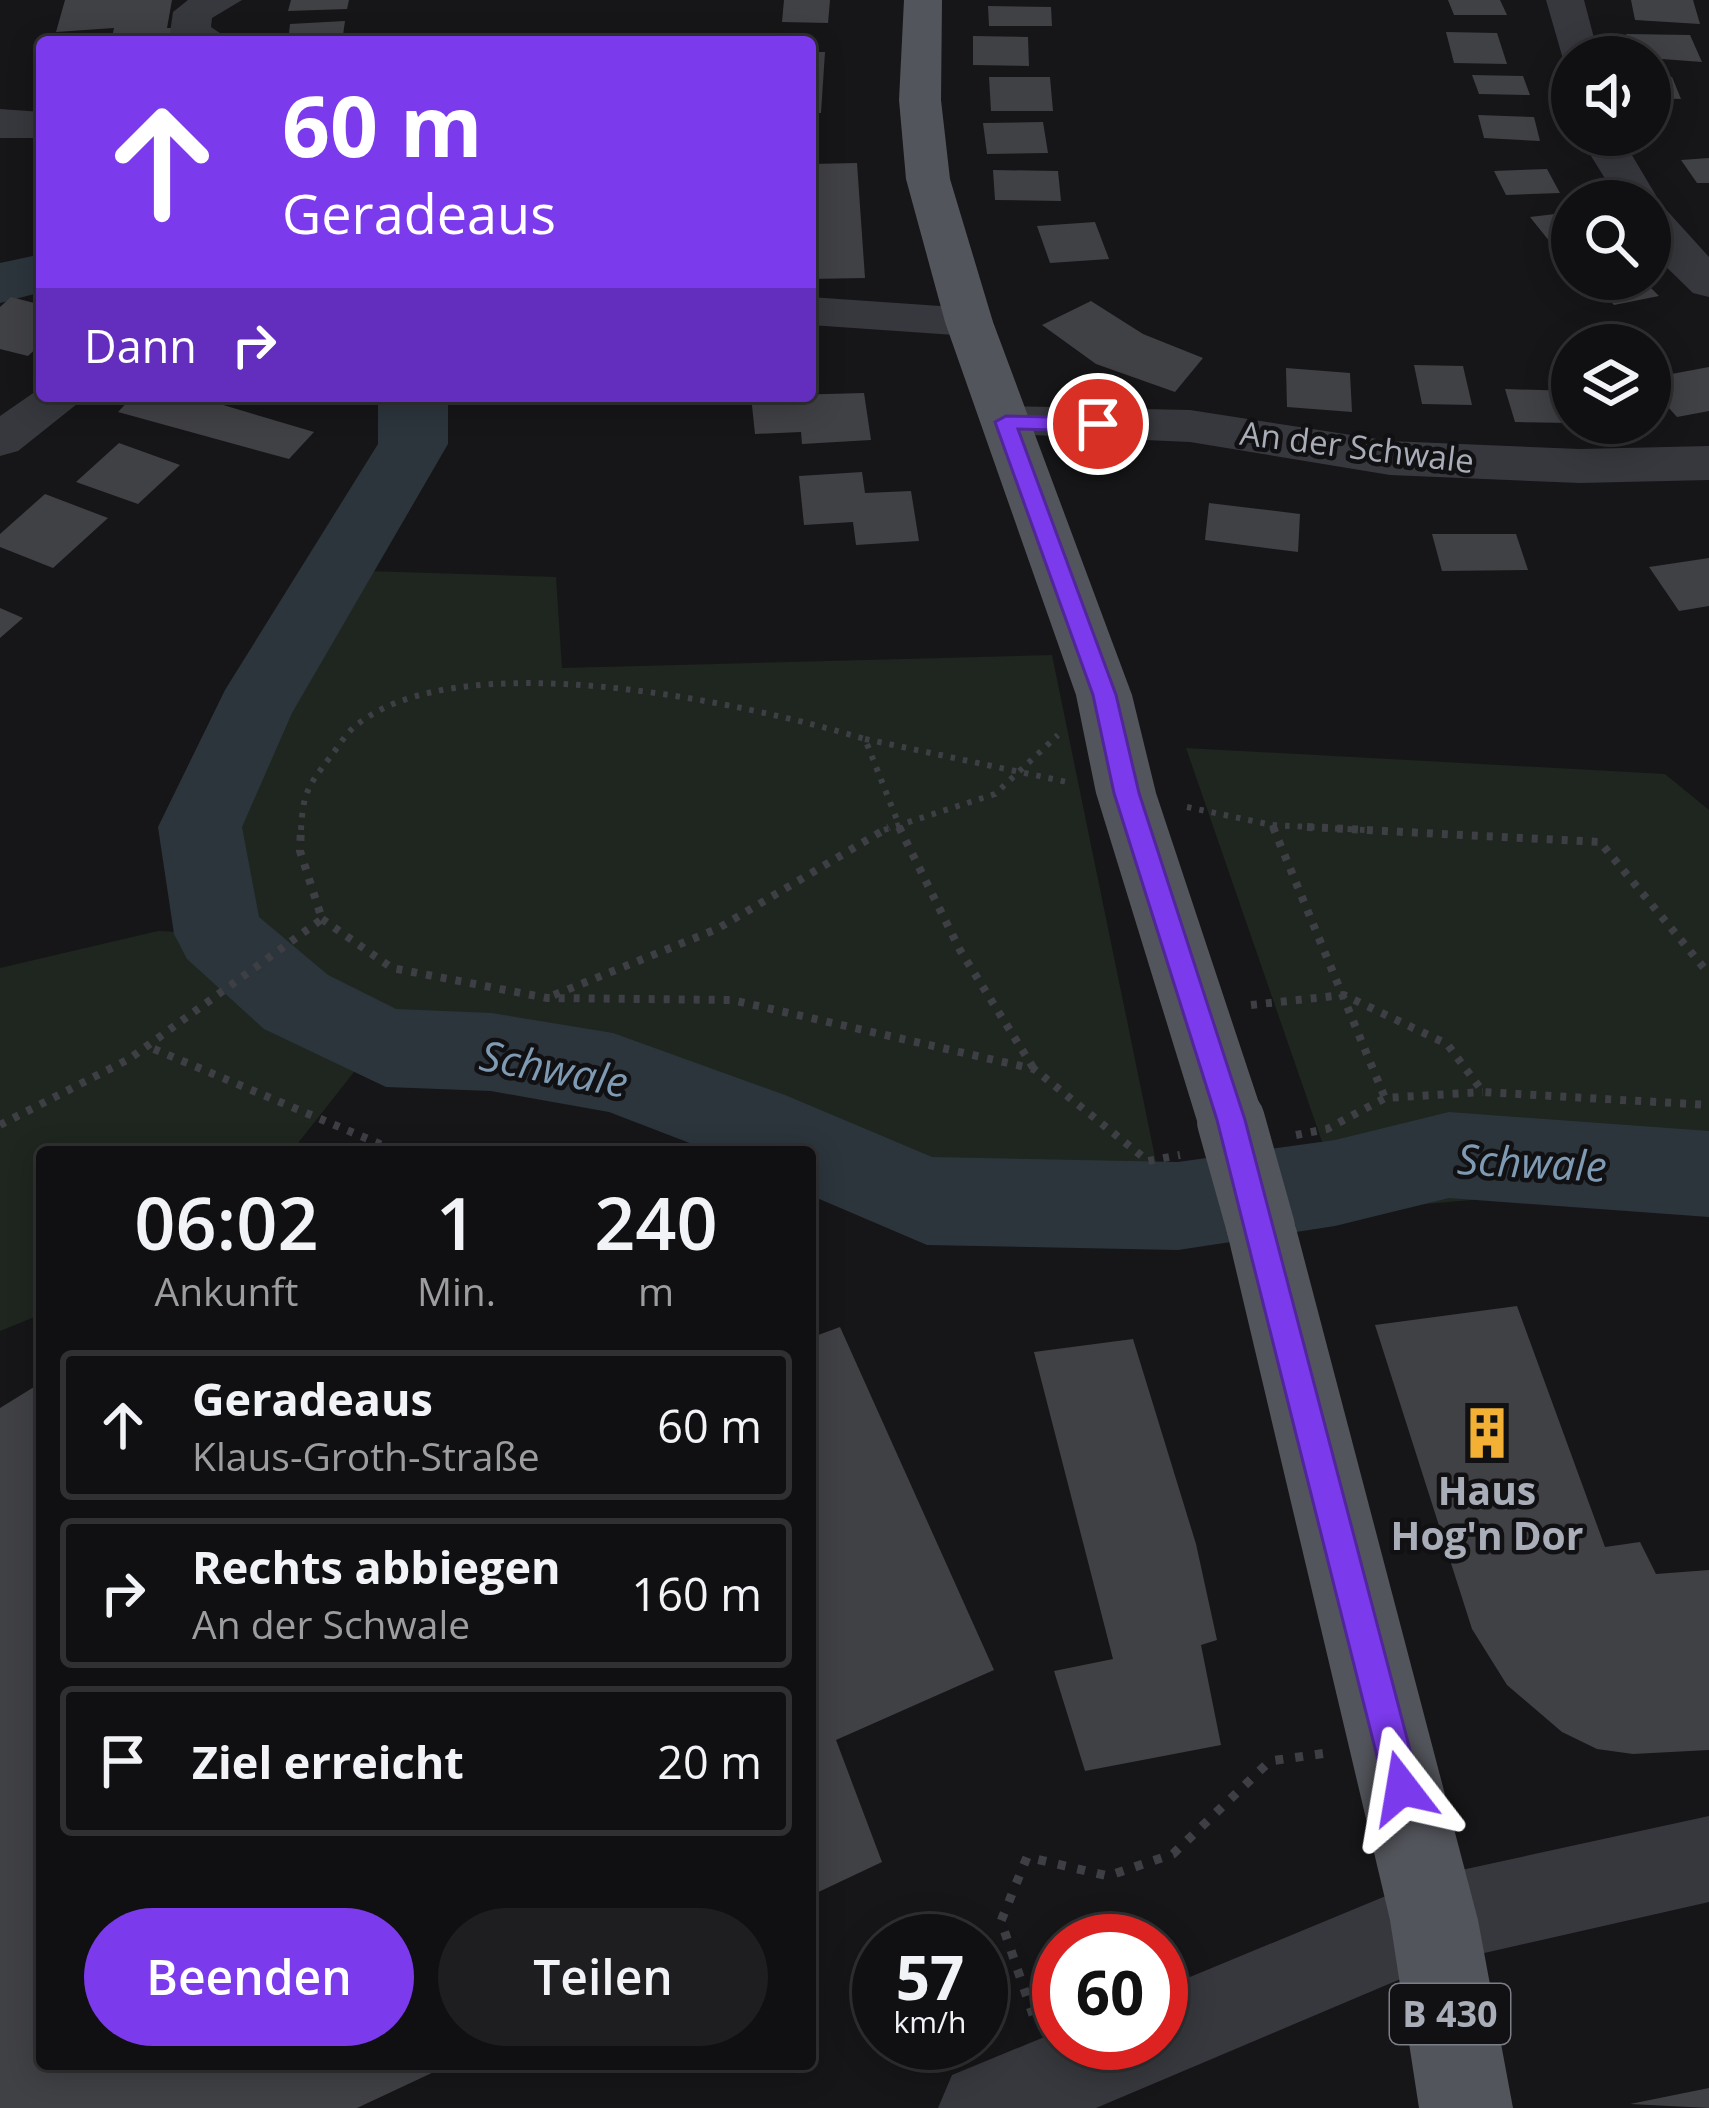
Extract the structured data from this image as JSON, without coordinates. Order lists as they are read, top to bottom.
{
  "streets": {
    "main road": ["B 430"],
    "street": ["An der Schwale"]
  },
  "crossings": [
    ["An der Schwale", "B 430"]
  ],
  "water": ["Schwale"],
  "places": {
    "building": ["Haus Hog'n Dor"]
  },
  "page": {
    "turn": ["60 m", "Geradeaus"],
    "then": "Dann",
    "eta": [
      "06:02",
      "Ankunft",
      "1",
      "Min.",
      "240",
      "m"
    ],
    "list": [
      {
        "name": "Geradeaus",
        "note": "Klaus-Groth-Straße",
        "value": "60 m"
      },
      {
        "name": "Rechts abbiegen",
        "note": "An der Schwale",
        "value": "160 m"
      },
      {
        "name": "Ziel erreicht",
        "value": "20 m"
      }
    ],
    "buttons": ["Beenden", "Teilen"],
    "speed": "57 km/h",
    "limit": "60"
  }
}
